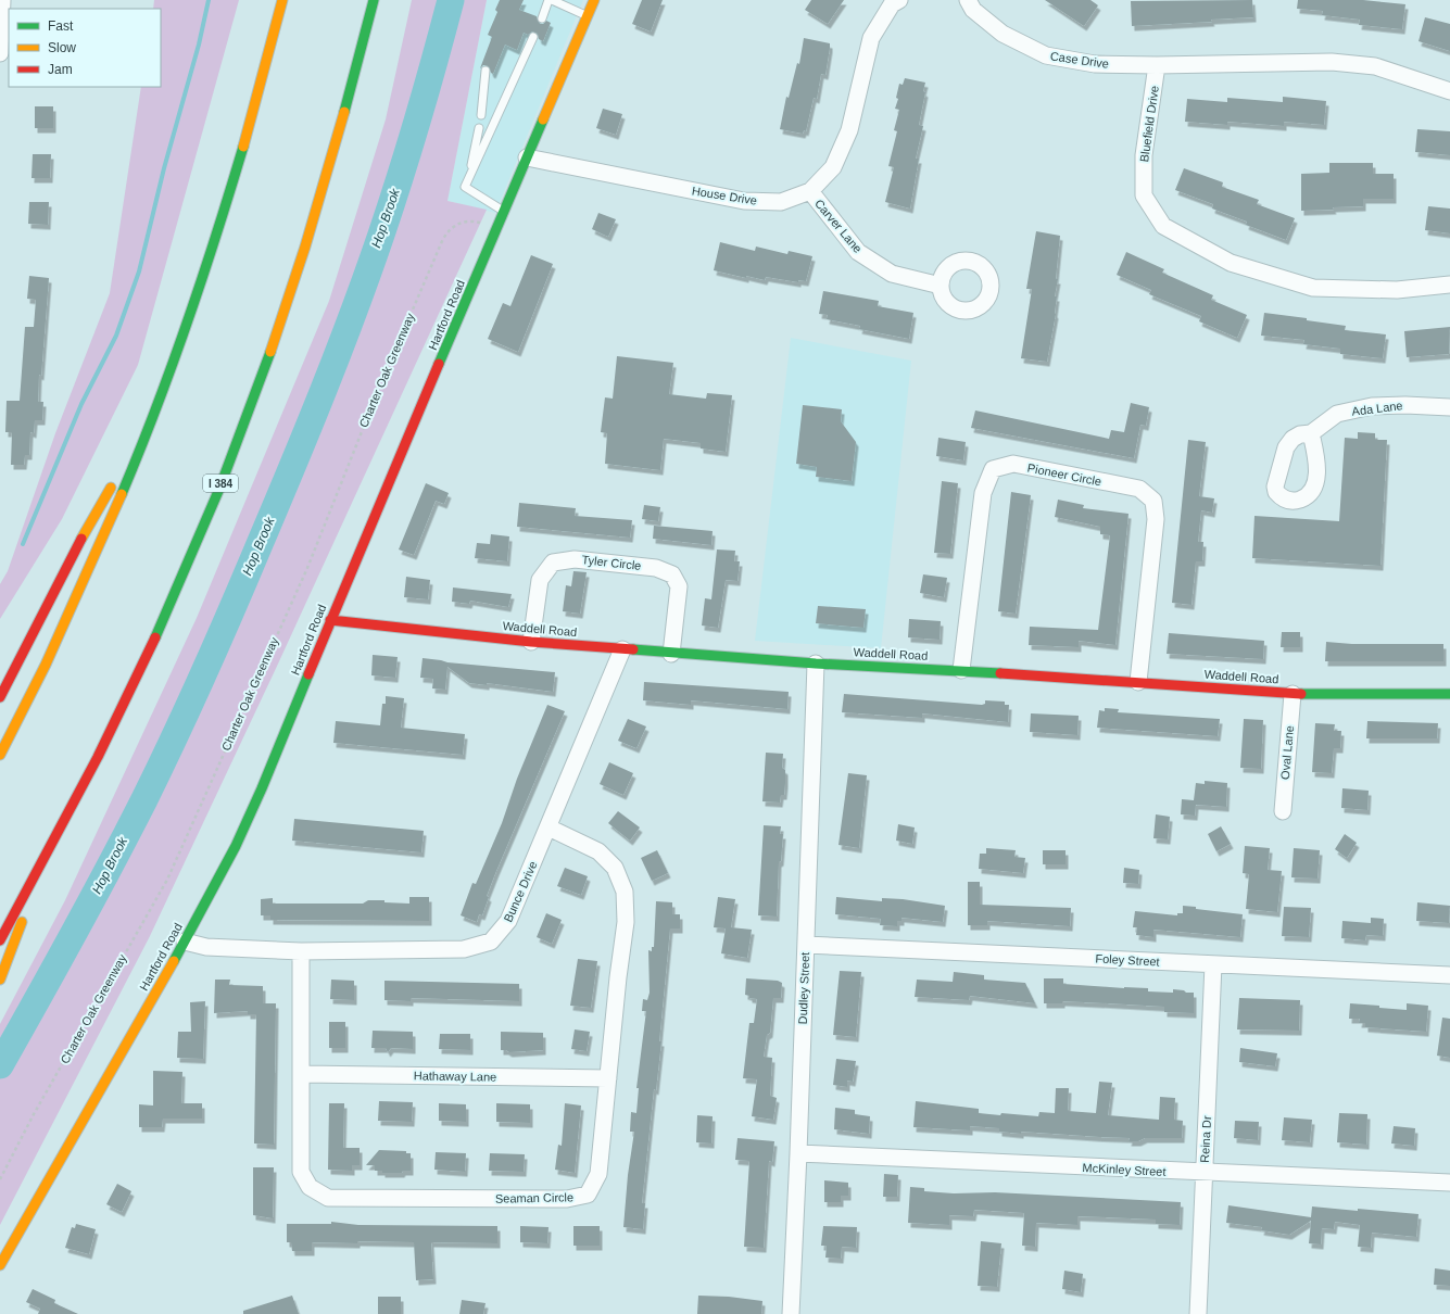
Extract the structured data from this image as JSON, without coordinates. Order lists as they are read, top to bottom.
{
  "streets": {
    "main road": ["Hartford Road", "I 384", "Waddell Road"],
    "street": [
      "Case Drive",
      "Bluefield Drive",
      "House Drive",
      "Carver Lane",
      "Ada Lane",
      "Pioneer Circle",
      "Tyler Circle",
      "Oval Lane",
      "Bunce Drive",
      "Foley Street",
      "Dudley Street",
      "Hathaway Lane",
      "Reina Dr",
      "McKinley Street",
      "Seaman Circle"
    ],
    "path": ["Charter Oak Greenway"]
  },
  "crossings": [
    ["Case Drive", "Bluefield Drive"],
    ["House Drive", "Carver Lane"],
    ["House Drive", "Hartford Road"],
    ["Hartford Road", "Waddell Road"],
    ["Hartford Road", "Bunce Drive"],
    ["Pioneer Circle", "Waddell Road"],
    ["Tyler Circle", "Waddell Road"],
    ["Waddell Road", "Oval Lane"],
    ["Waddell Road", "Bunce Drive"],
    ["Waddell Road", "Dudley Street"],
    ["Bunce Drive", "Seaman Circle"],
    ["Foley Street", "Dudley Street"],
    ["Foley Street", "Reina Dr"],
    ["Dudley Street", "McKinley Street"],
    ["Hathaway Lane", "Seaman Circle"],
    ["Reina Dr", "McKinley Street"]
  ],
  "water": ["Hop Brook"],
  "legend": ["Fast", "Slow", "Jam"]
}
